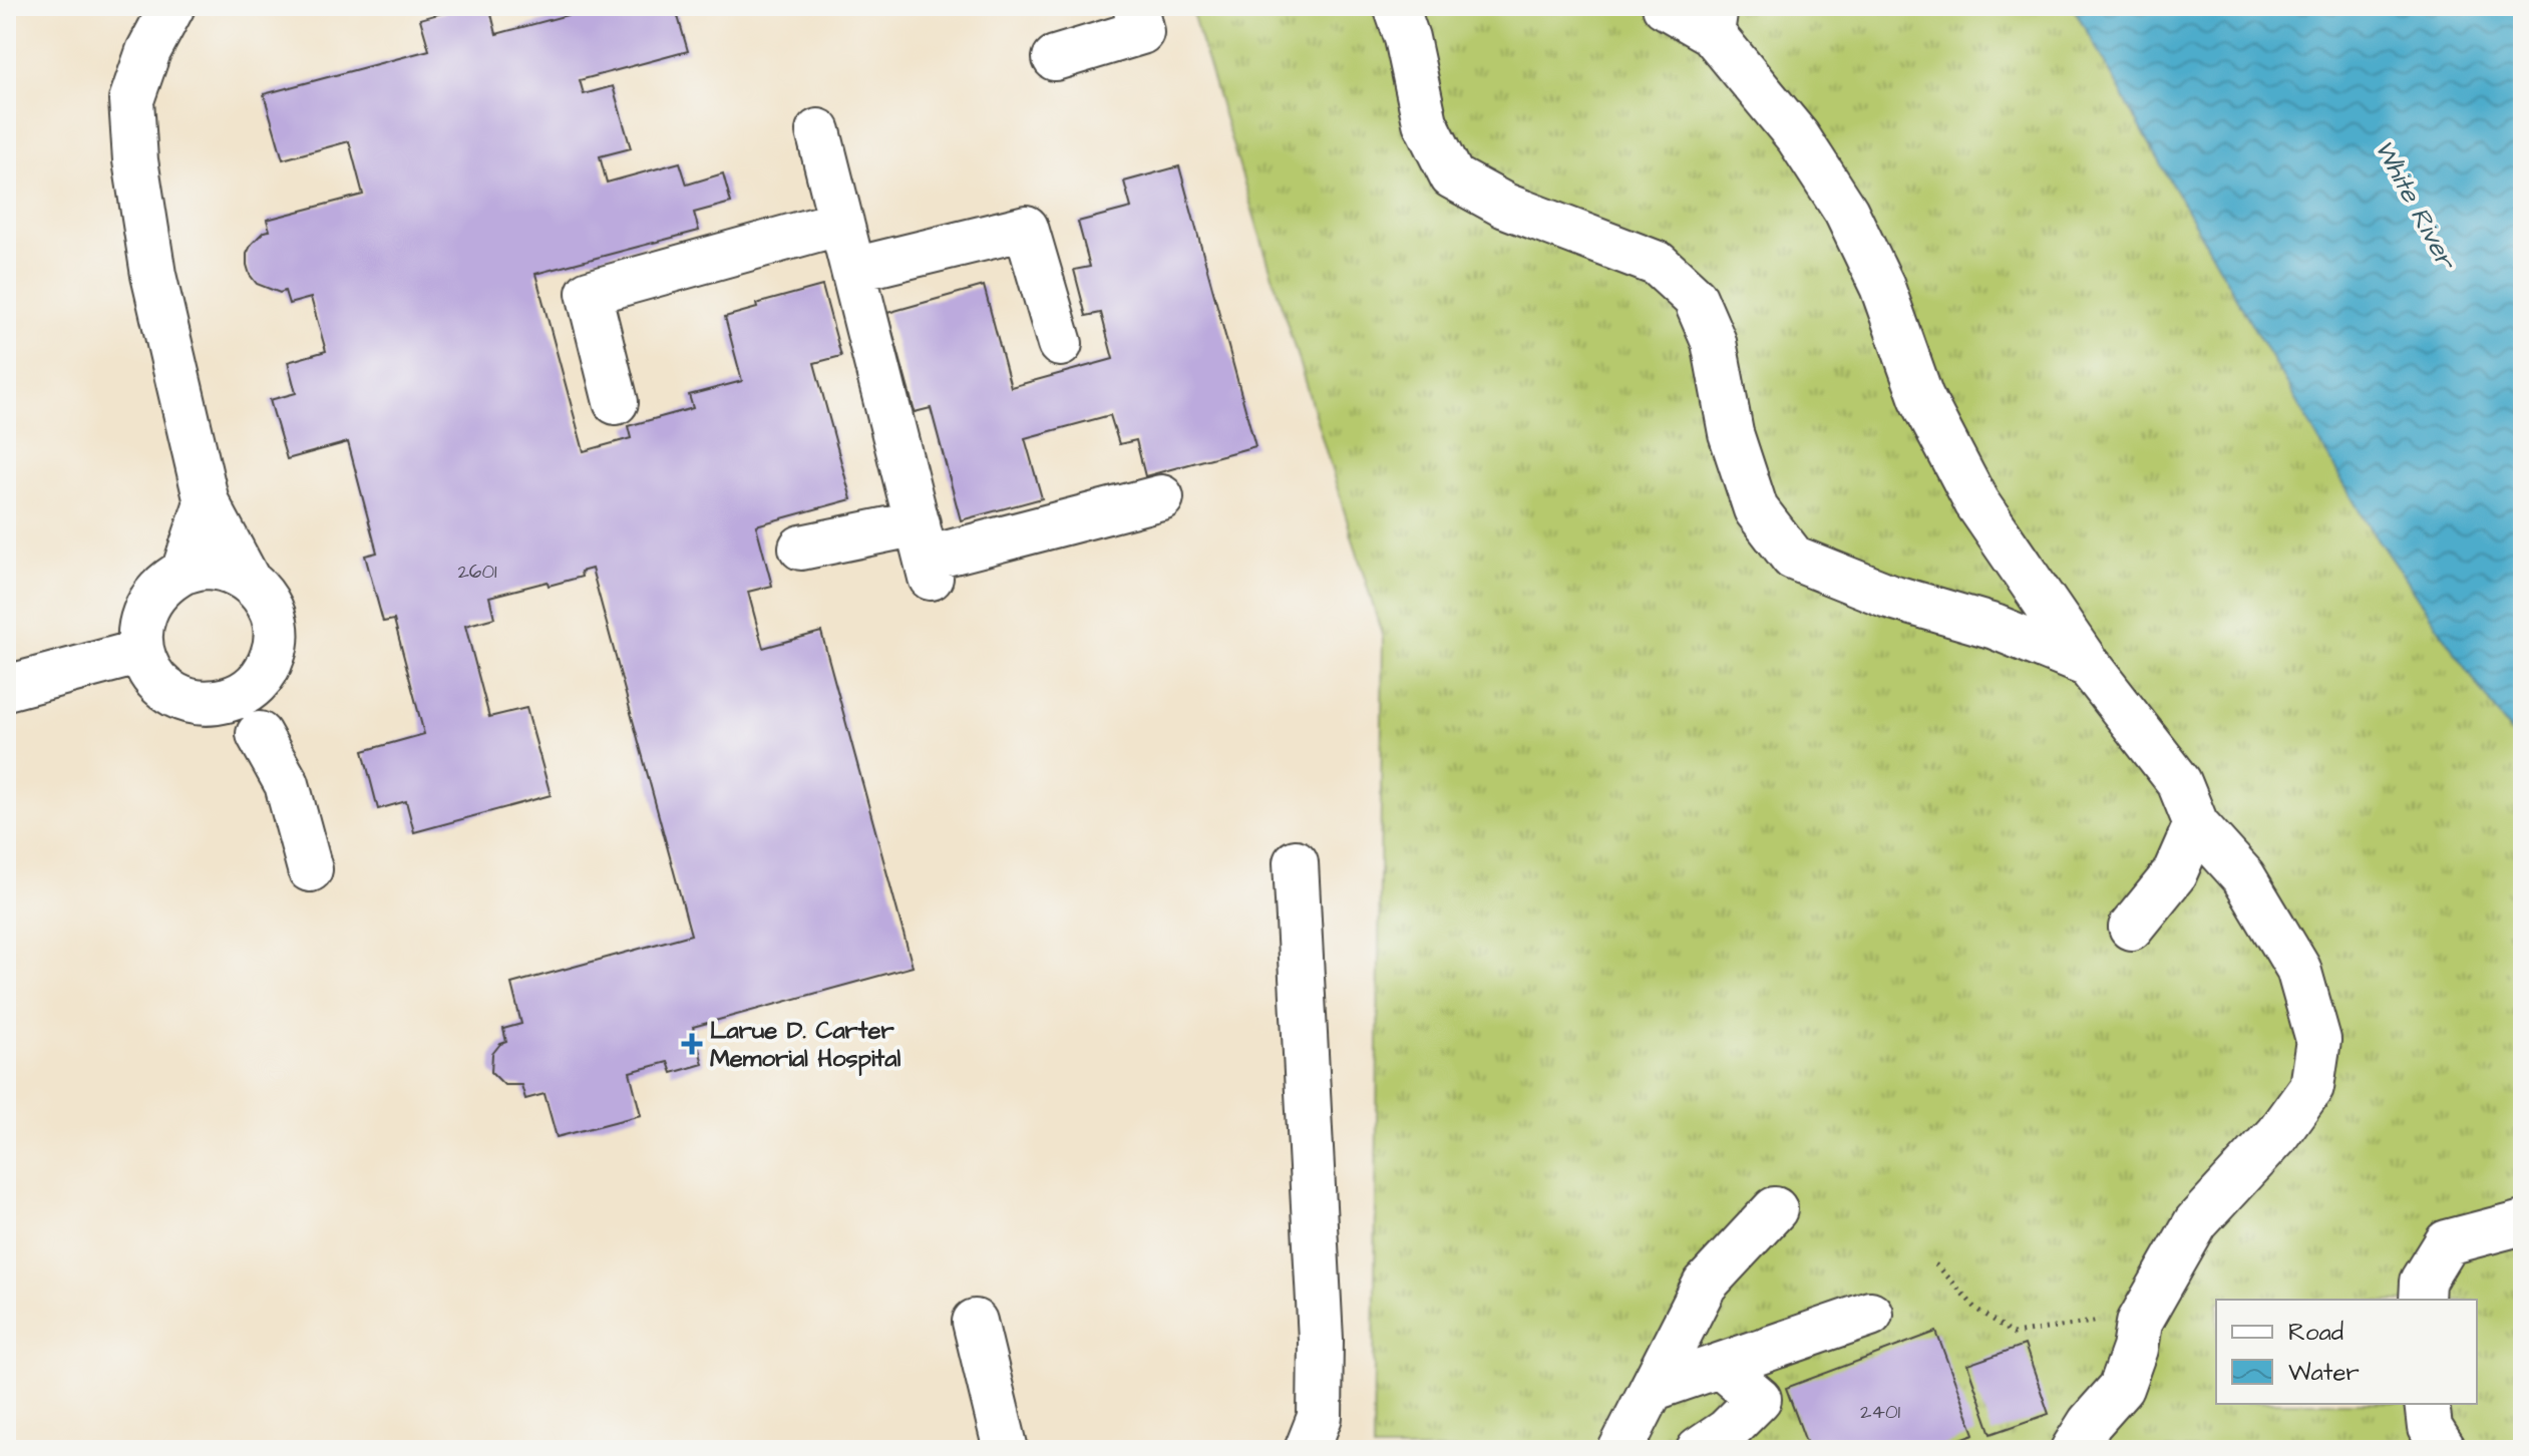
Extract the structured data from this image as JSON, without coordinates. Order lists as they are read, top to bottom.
{
  "water": ["White River"],
  "places": {
    "health": ["Larue D. Carter Memorial Hospital"]
  },
  "house_numbers": ["2601", "2401"],
  "legend": ["Road", "Water"]
}
